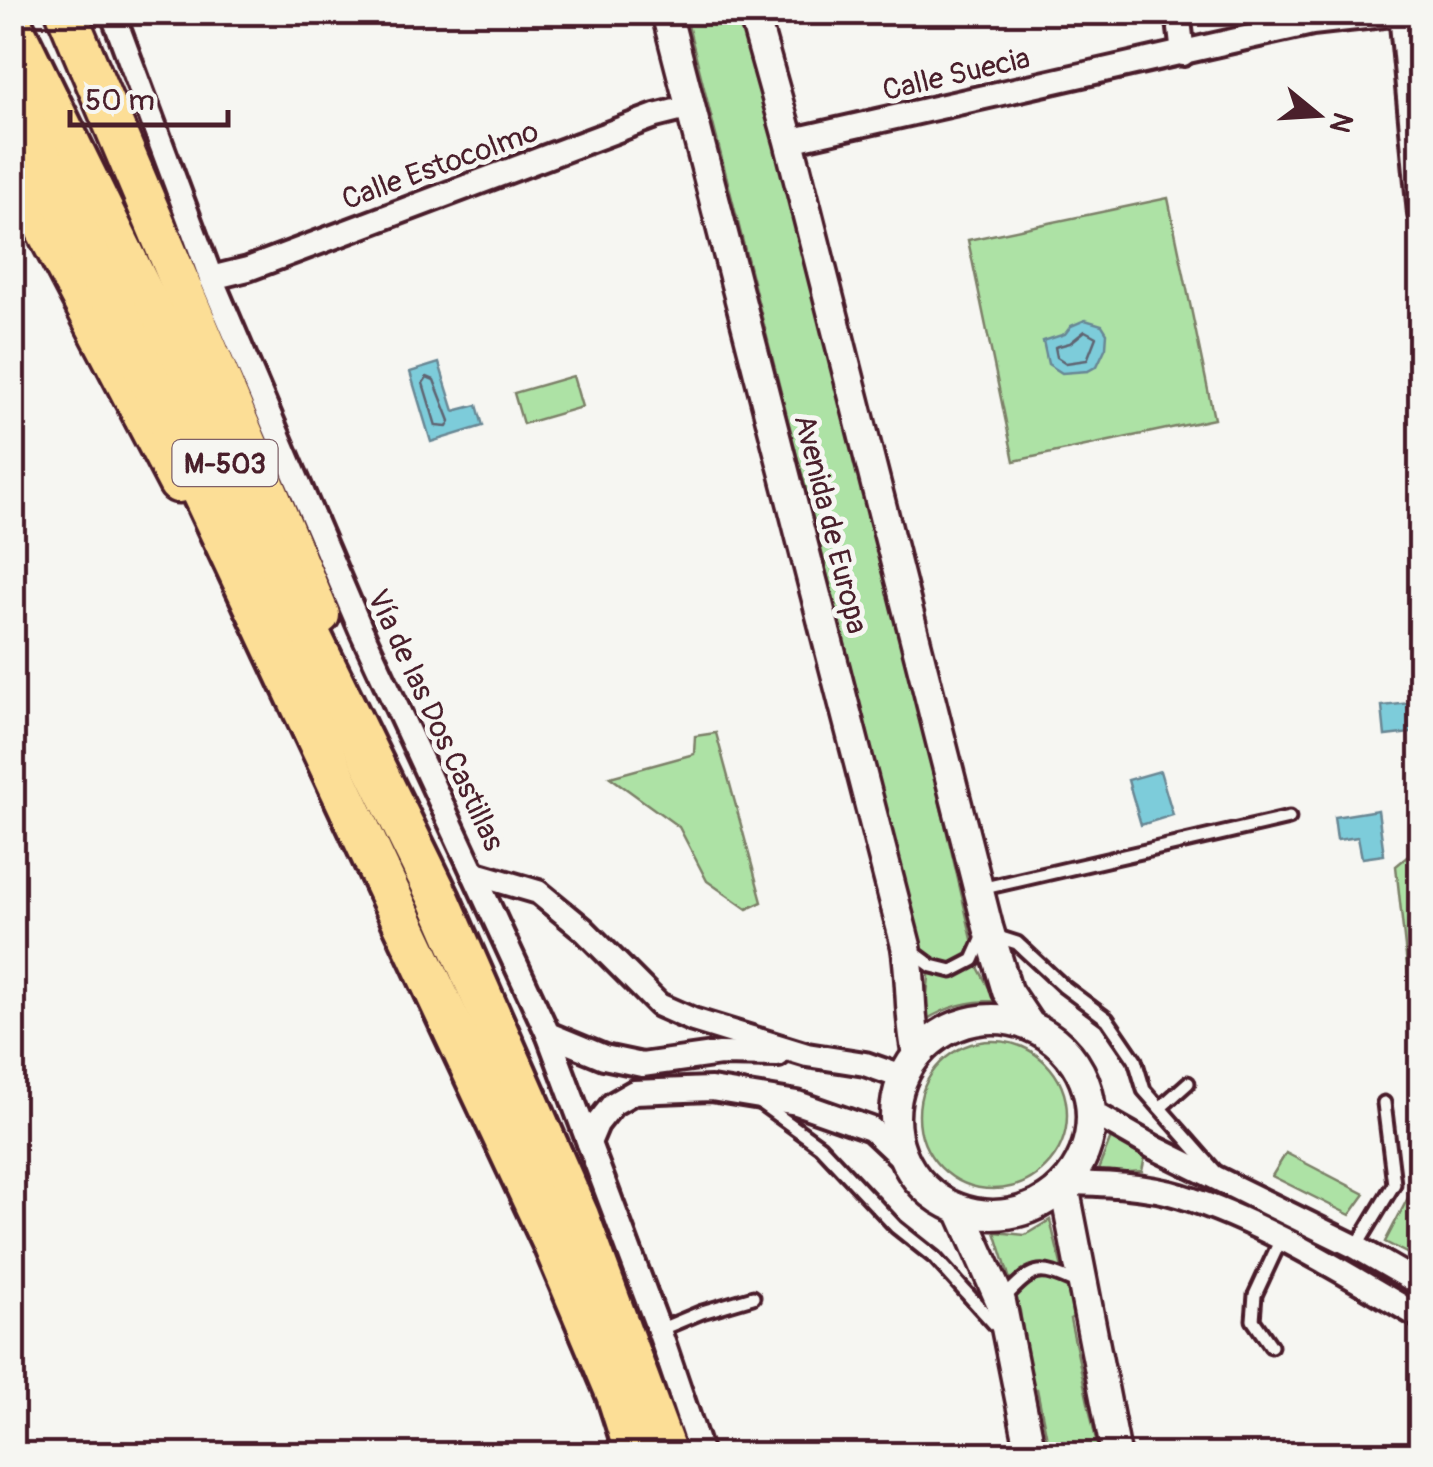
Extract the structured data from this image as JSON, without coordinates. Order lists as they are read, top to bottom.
{
  "streets": {
    "highway": ["M-503"],
    "street": [
      "Calle Suecia",
      "Calle Estocolmo",
      "Avenida de Europa",
      "Vía de las Dos Castillas"
    ]
  },
  "crossings": [
    ["Calle Suecia", "Avenida de Europa"],
    ["Calle Estocolmo", "Avenida de Europa"],
    ["Calle Estocolmo", "Vía de las Dos Castillas"]
  ],
  "scale_bar": "50 m",
  "north": "right"
}
